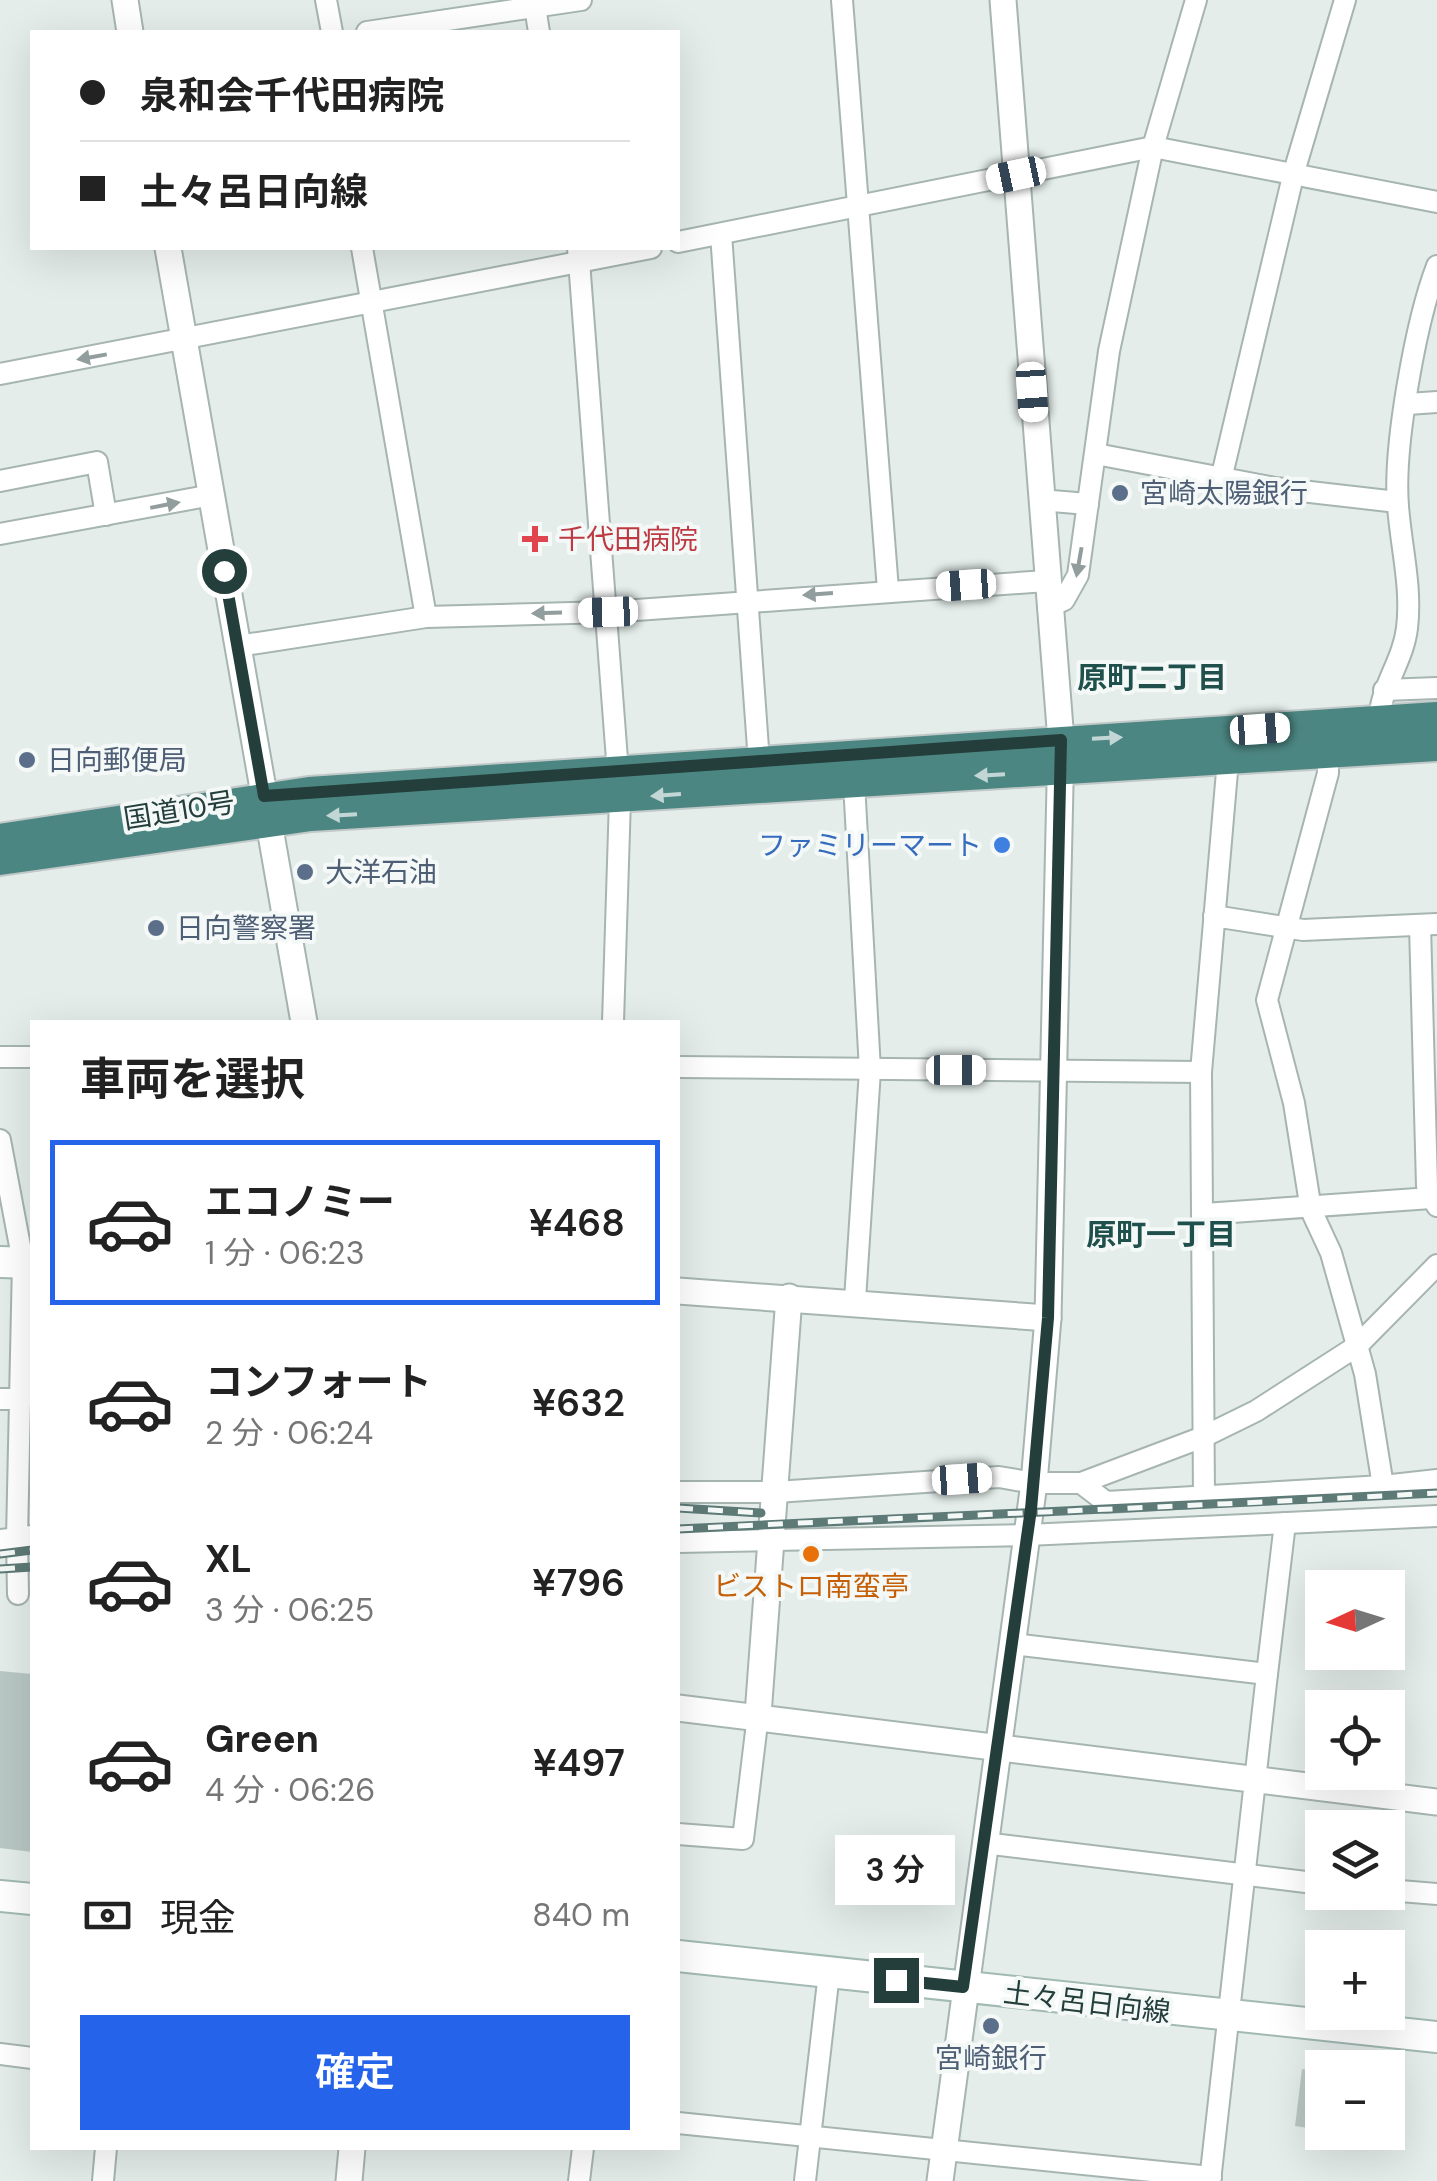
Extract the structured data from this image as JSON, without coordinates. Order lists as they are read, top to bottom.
{
  "streets": {
    "highway": ["国道10号"],
    "main road": ["土々呂日向線"]
  },
  "districts": ["原町二丁目", "原町一丁目"],
  "places": {
    "other": [
      "宮崎太陽銀行",
      "日向郵便局",
      "ファミリーマート",
      "大洋石油",
      "日向警察署",
      "ビストロ南蛮亭",
      "宮崎銀行"
    ],
    "health": ["千代田病院"]
  },
  "north": "left",
  "page": {
    "banner": ["泉和会千代田病院", "土々呂日向線"],
    "heading": "車両を選択",
    "list": [
      {
        "name": "エコノミー",
        "note": "1 分 · 06:23",
        "value": "¥468"
      },
      {
        "name": "コンフォート",
        "note": "2 分 · 06:24",
        "value": "¥632"
      },
      {
        "name": "XL",
        "note": "3 分 · 06:25",
        "value": "¥796"
      },
      {
        "name": "Green",
        "note": "4 分 · 06:26",
        "value": "¥497"
      }
    ],
    "map_buttons": ["+", "−"],
    "bubble": "3 分",
    "pay": ["現金", "840 m"],
    "buttons": "確定"
  }
}
